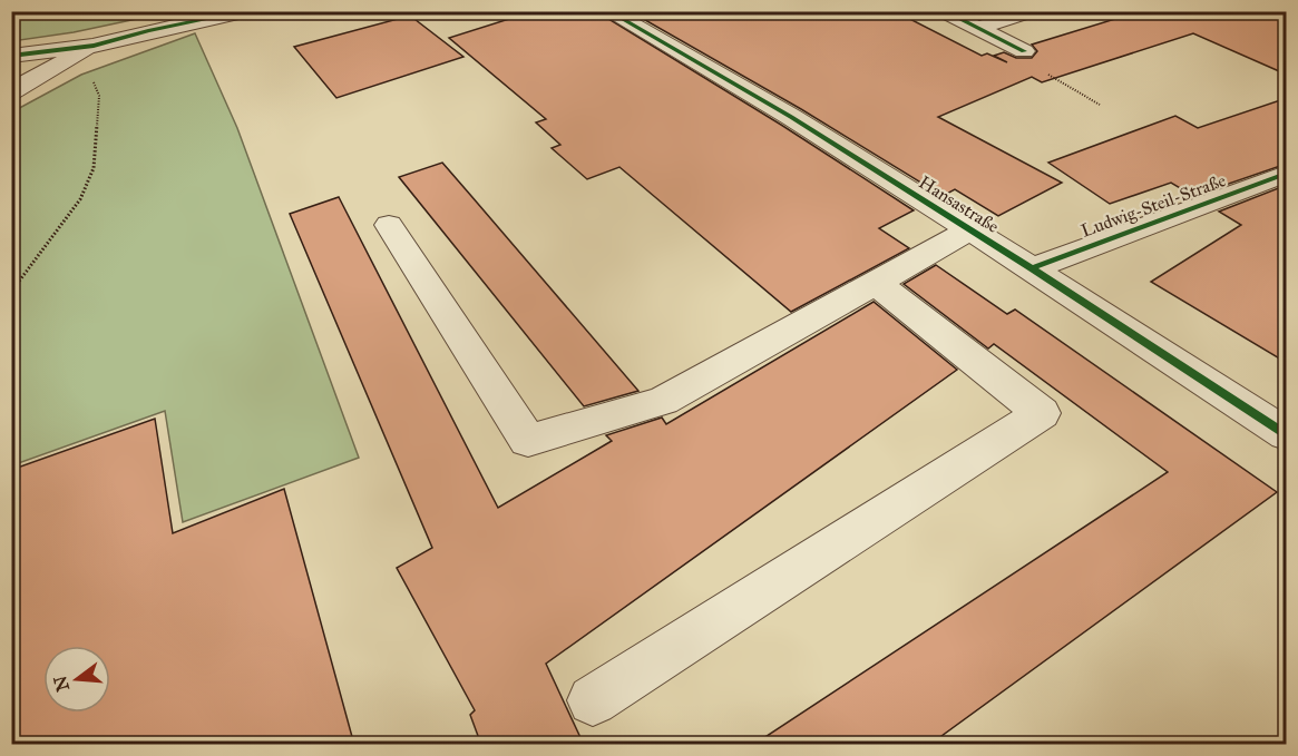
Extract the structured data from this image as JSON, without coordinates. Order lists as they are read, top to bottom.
{
  "streets": {
    "street": ["Hansastraße", "Ludwig-Steil-Straße"]
  },
  "crossings": [
    ["Hansastraße", "Ludwig-Steil-Straße"]
  ],
  "north": "left"
}
